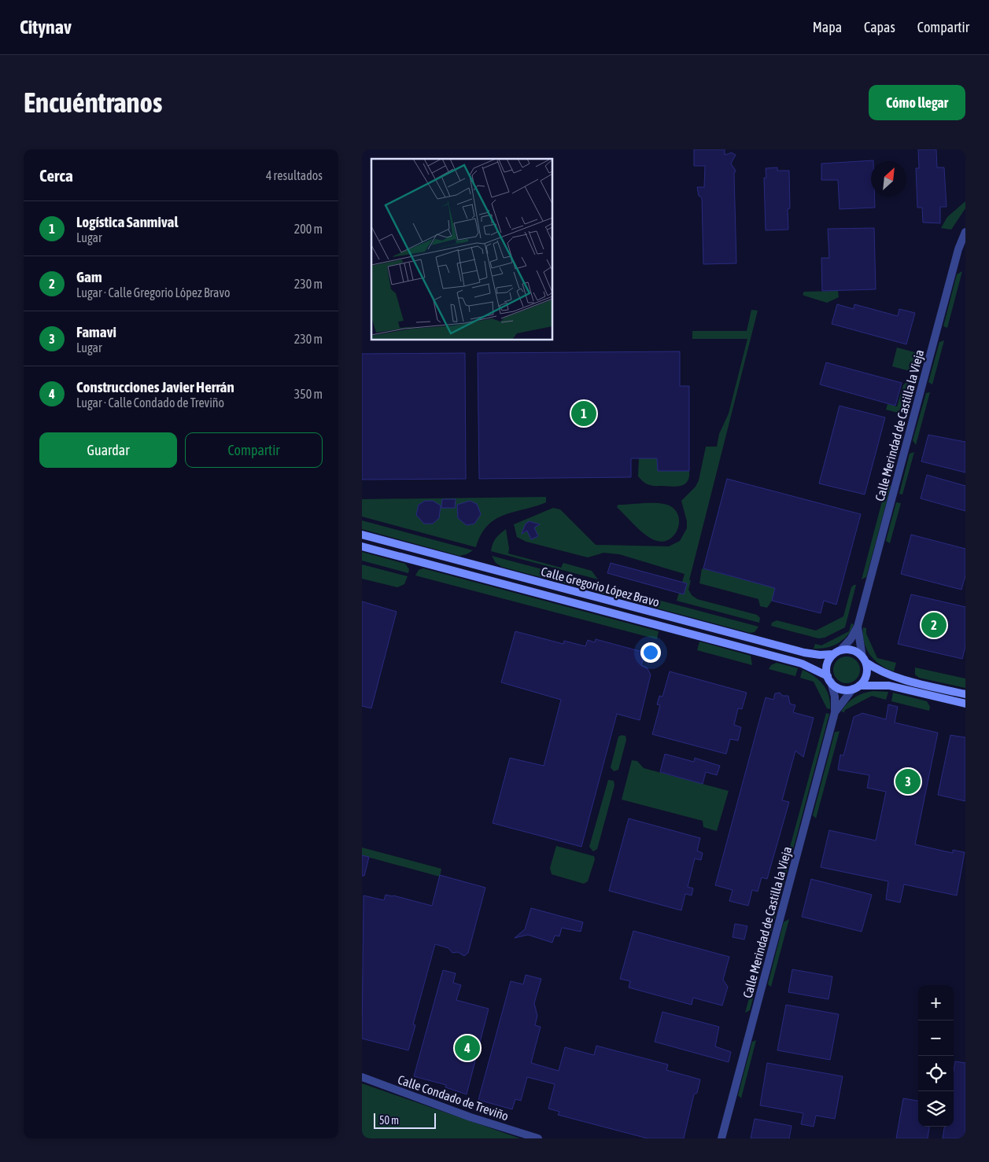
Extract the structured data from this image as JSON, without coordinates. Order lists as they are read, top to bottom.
{
  "streets": {
    "main road": ["Calle Gregorio López Bravo"],
    "street": ["Calle Merindad de Castilla la Vieja", "Calle Condado de Treviño"]
  },
  "crossings": [
    ["Calle Merindad de Castilla la Vieja", "Calle Gregorio López Bravo"]
  ],
  "scale_bar": "50 m",
  "north": "top right",
  "page": {
    "header": "Citynav",
    "nav": ["Mapa", "Capas", "Compartir"],
    "buttons": [
      "Cómo llegar",
      ["Guardar", "Compartir"]
    ],
    "title": "Encuéntranos",
    "heading": ["Cerca", "4 resultados"],
    "list": [
      {
        "mark": "1",
        "name": "Logística Sanmival",
        "note": "Lugar",
        "value": "200 m"
      },
      {
        "mark": "2",
        "name": "Gam",
        "note": "Lugar · Calle Gregorio López Bravo",
        "value": "230 m"
      },
      {
        "mark": "3",
        "name": "Famavi",
        "note": "Lugar",
        "value": "230 m"
      },
      {
        "mark": "4",
        "name": "Construcciones Javier Herrán",
        "note": "Lugar · Calle Condado de Treviño",
        "value": "350 m"
      }
    ],
    "pins": [
      "1",
      "2",
      "3",
      "4"
    ],
    "map_buttons": ["+", "−"],
    "scale": "50 m"
  }
}
